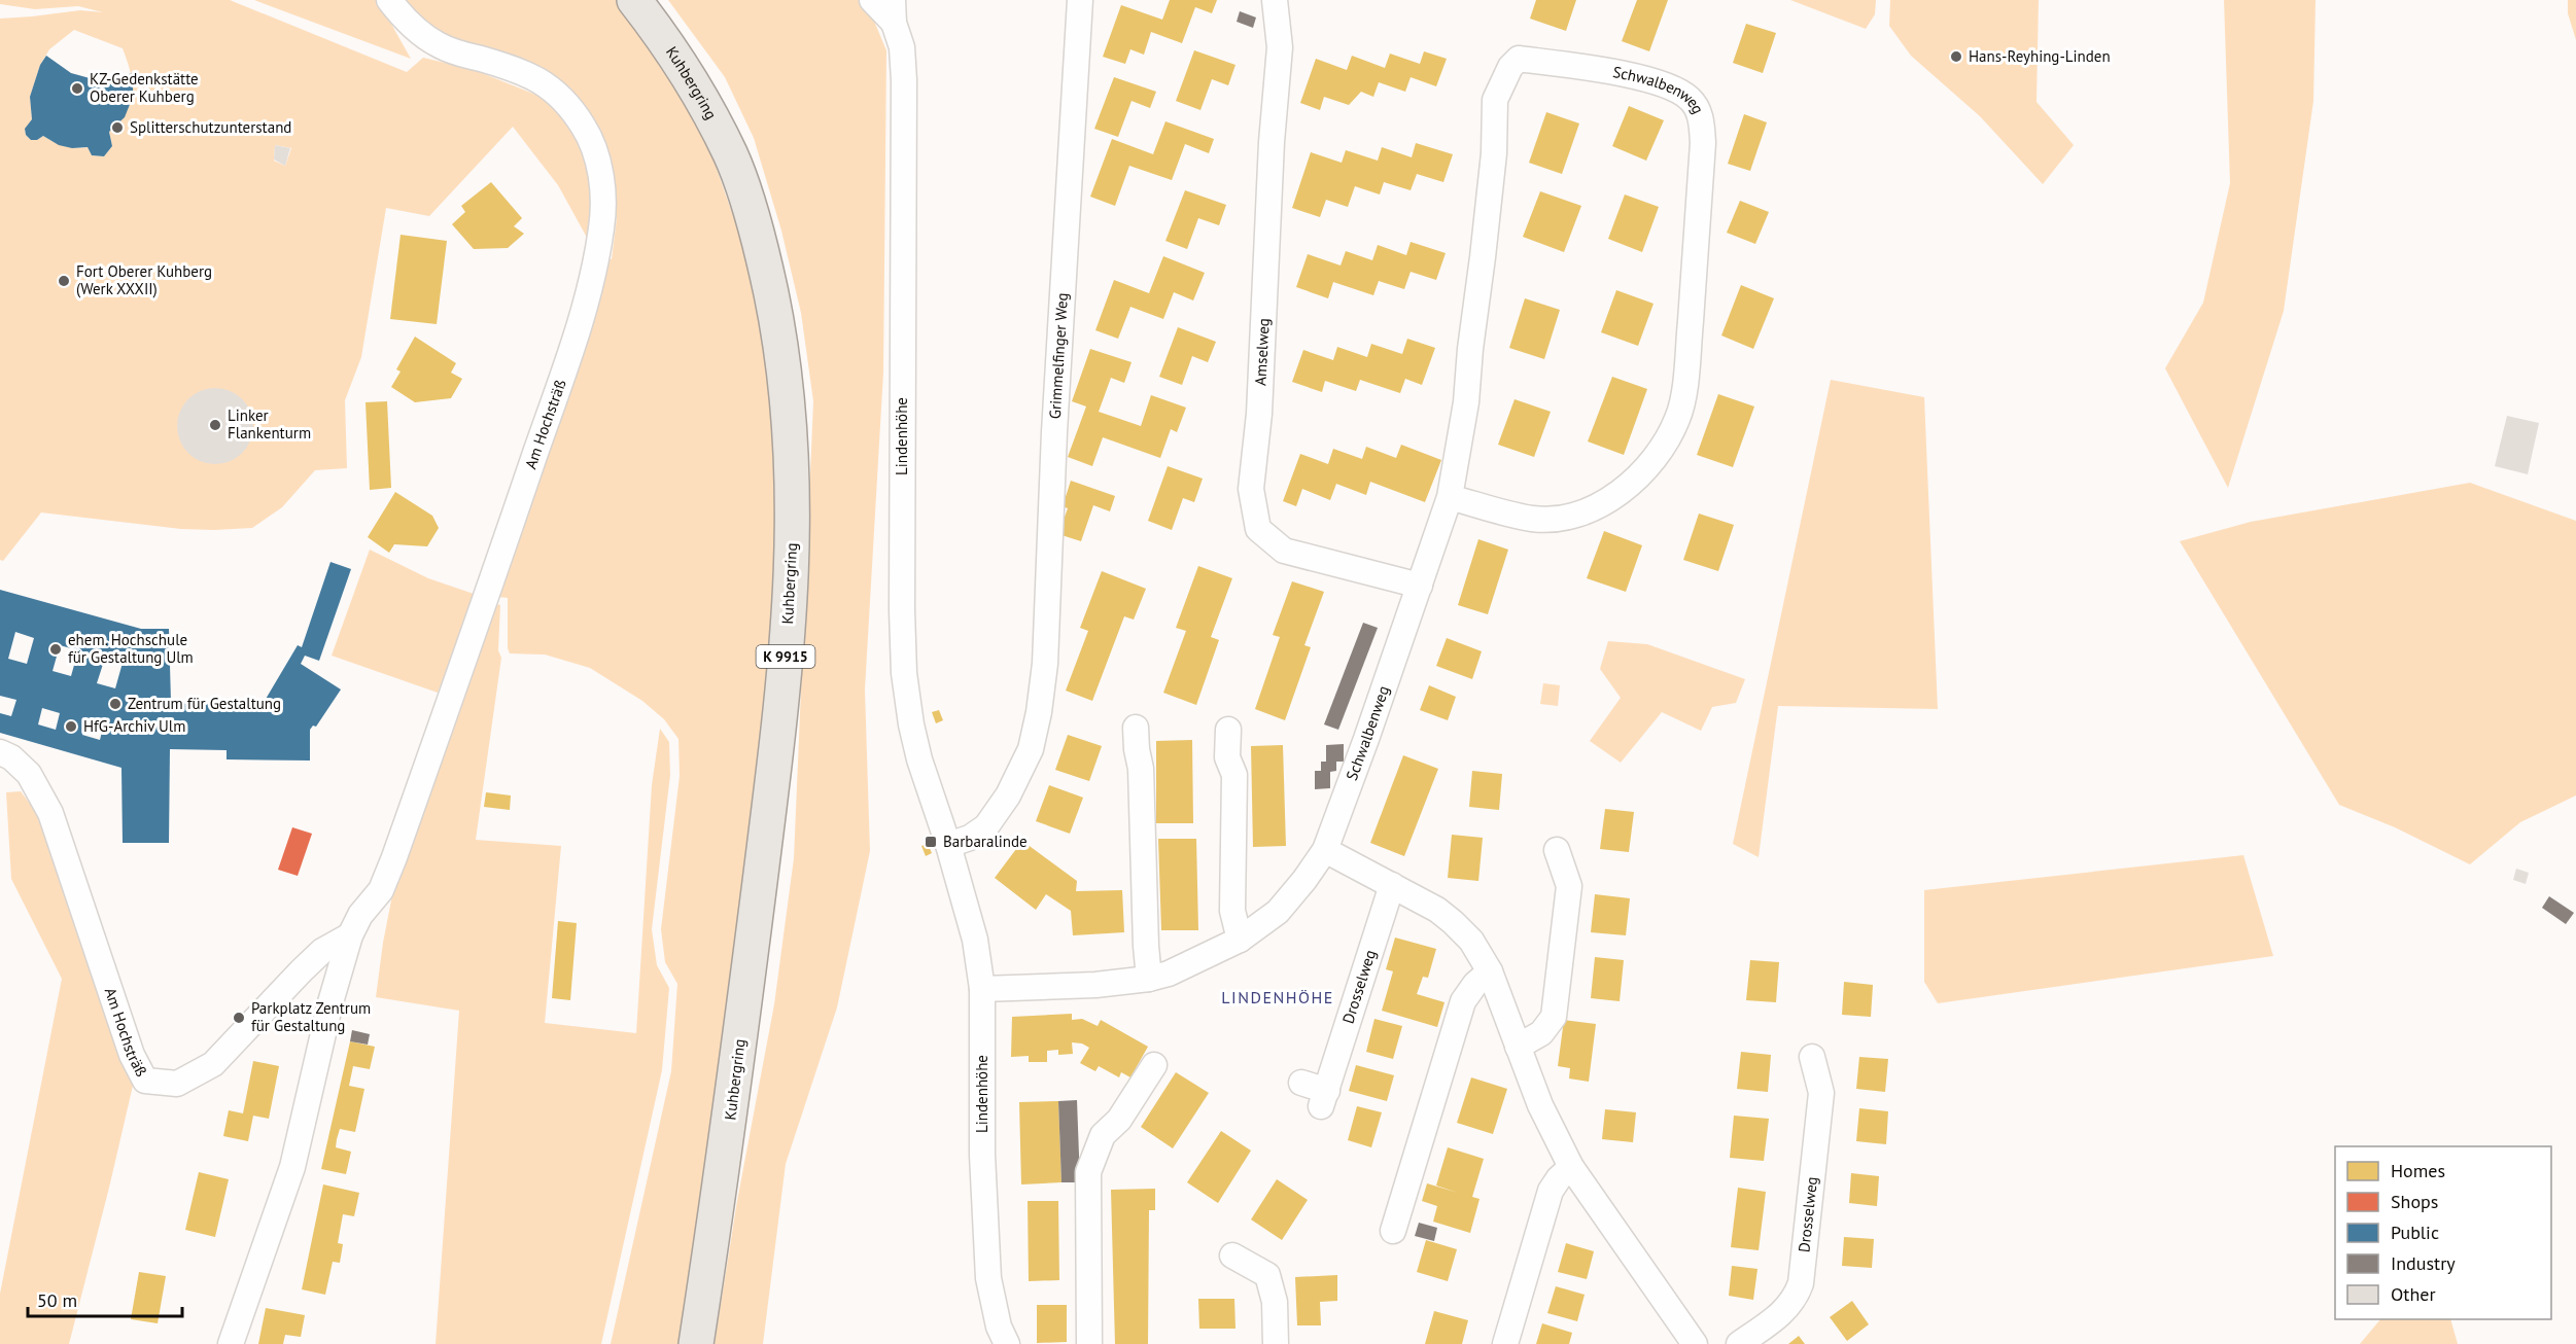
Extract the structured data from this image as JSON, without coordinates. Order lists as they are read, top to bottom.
{
  "streets": {
    "main road": ["Kuhbergring", "K 9915"],
    "street": [
      "Schwalbenweg",
      "Amselweg",
      "Grimmelfinger Weg",
      "Am Hochsträß",
      "Lindenhöhe",
      "Drosselweg"
    ]
  },
  "crossings": [
    ["Schwalbenweg", "Amselweg"],
    ["Schwalbenweg", "Lindenhöhe"],
    ["Grimmelfinger Weg", "Lindenhöhe"]
  ],
  "districts": ["LINDENHÖHE"],
  "places": {
    "other": [
      "Hans-Reyhing-Linden",
      "KZ-Gedenkstätte Oberer Kuhberg",
      "Splitterschutzunterstand",
      "Fort Oberer Kuhberg (Werk XXXII)",
      "Linker Flankenturm",
      "ehem. Hochschule für Gestaltung Ulm",
      "Zentrum für Gestaltung",
      "HfG-Archiv Ulm",
      "Parkplatz Zentrum für Gestaltung"
    ],
    "transit": ["Barbaralinde"]
  },
  "legend": [
    "Homes",
    "Shops",
    "Public",
    "Industry",
    "Other"
  ],
  "scale_bar": "50 m"
}
